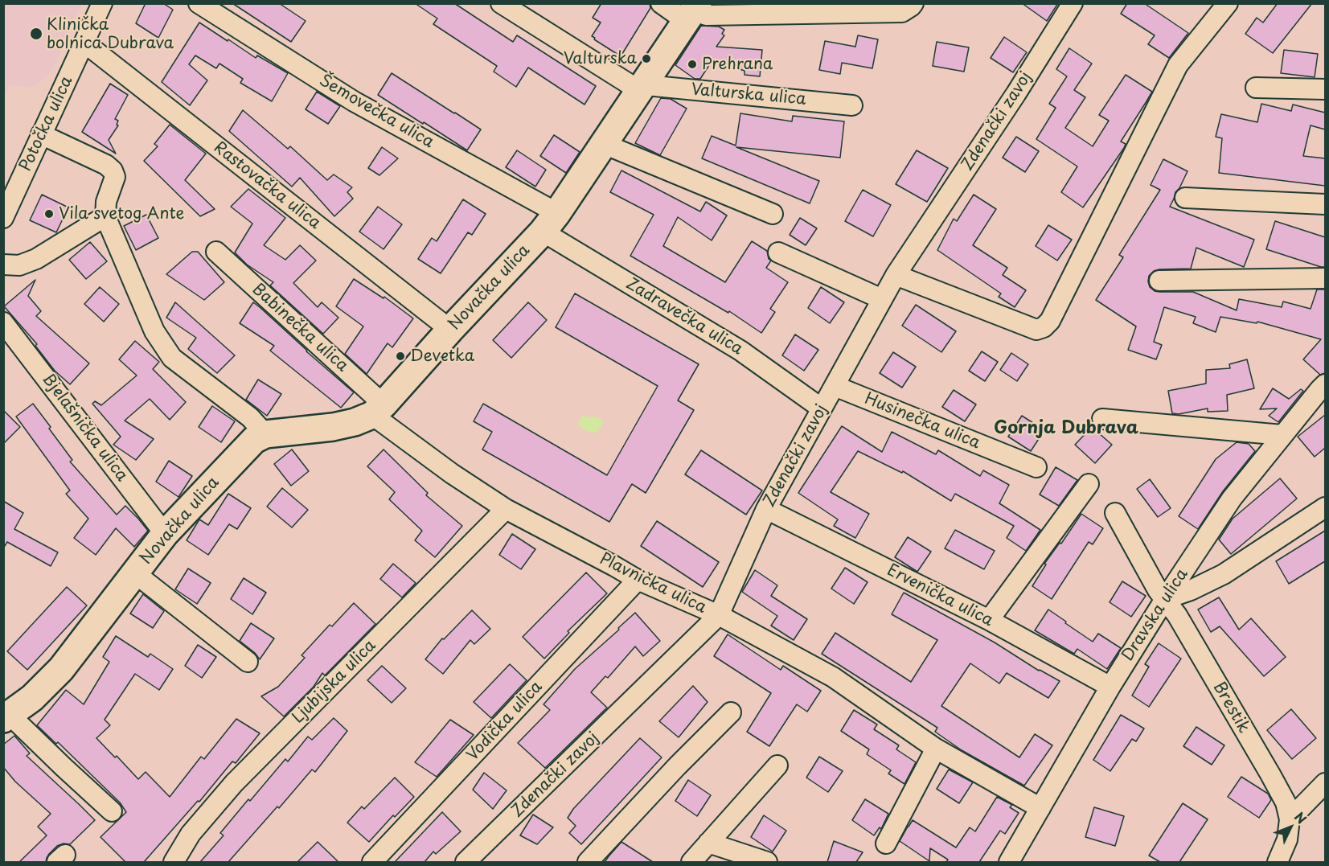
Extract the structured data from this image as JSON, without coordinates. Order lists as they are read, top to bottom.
{
  "streets": {
    "street": [
      "Valturska ulica",
      "Šemovečka ulica",
      "Zdenački zavoj",
      "Potočka ulica",
      "Rastovačka ulica",
      "Novačka ulica",
      "Zadravečka ulica",
      "Babinečka ulica",
      "Husinečka ulica",
      "Bjelašnička ulica",
      "Plavnička ulica",
      "Ervenička ulica",
      "Dravska ulica",
      "Ljubijska ulica",
      "Brestik",
      "Vodička ulica"
    ]
  },
  "crossings": [
    ["Valturska ulica", "Novačka ulica"],
    ["Šemovečka ulica", "Novačka ulica"],
    ["Šemovečka ulica", "Zadravečka ulica"],
    ["Zdenački zavoj", "Zadravečka ulica"],
    ["Zdenački zavoj", "Husinečka ulica"],
    ["Zdenački zavoj", "Plavnička ulica"],
    ["Zdenački zavoj", "Ervenička ulica"],
    ["Potočka ulica", "Rastovačka ulica"],
    ["Rastovačka ulica", "Novačka ulica"],
    ["Novačka ulica", "Zadravečka ulica"],
    ["Novačka ulica", "Babinečka ulica"],
    ["Novačka ulica", "Bjelašnička ulica"],
    ["Novačka ulica", "Plavnička ulica"],
    ["Babinečka ulica", "Plavnička ulica"],
    ["Plavnička ulica", "Dravska ulica"],
    ["Plavnička ulica", "Ljubijska ulica"],
    ["Plavnička ulica", "Vodička ulica"],
    ["Ervenička ulica", "Dravska ulica"],
    ["Dravska ulica", "Brestik"]
  ],
  "districts": ["Gornja Dubrava"],
  "places": [
    "Klinička bolnica Dubrava",
    "Valturska",
    "Prehrana",
    "Vila svetog Ante",
    "Devetka"
  ],
  "north": "top right"
}
